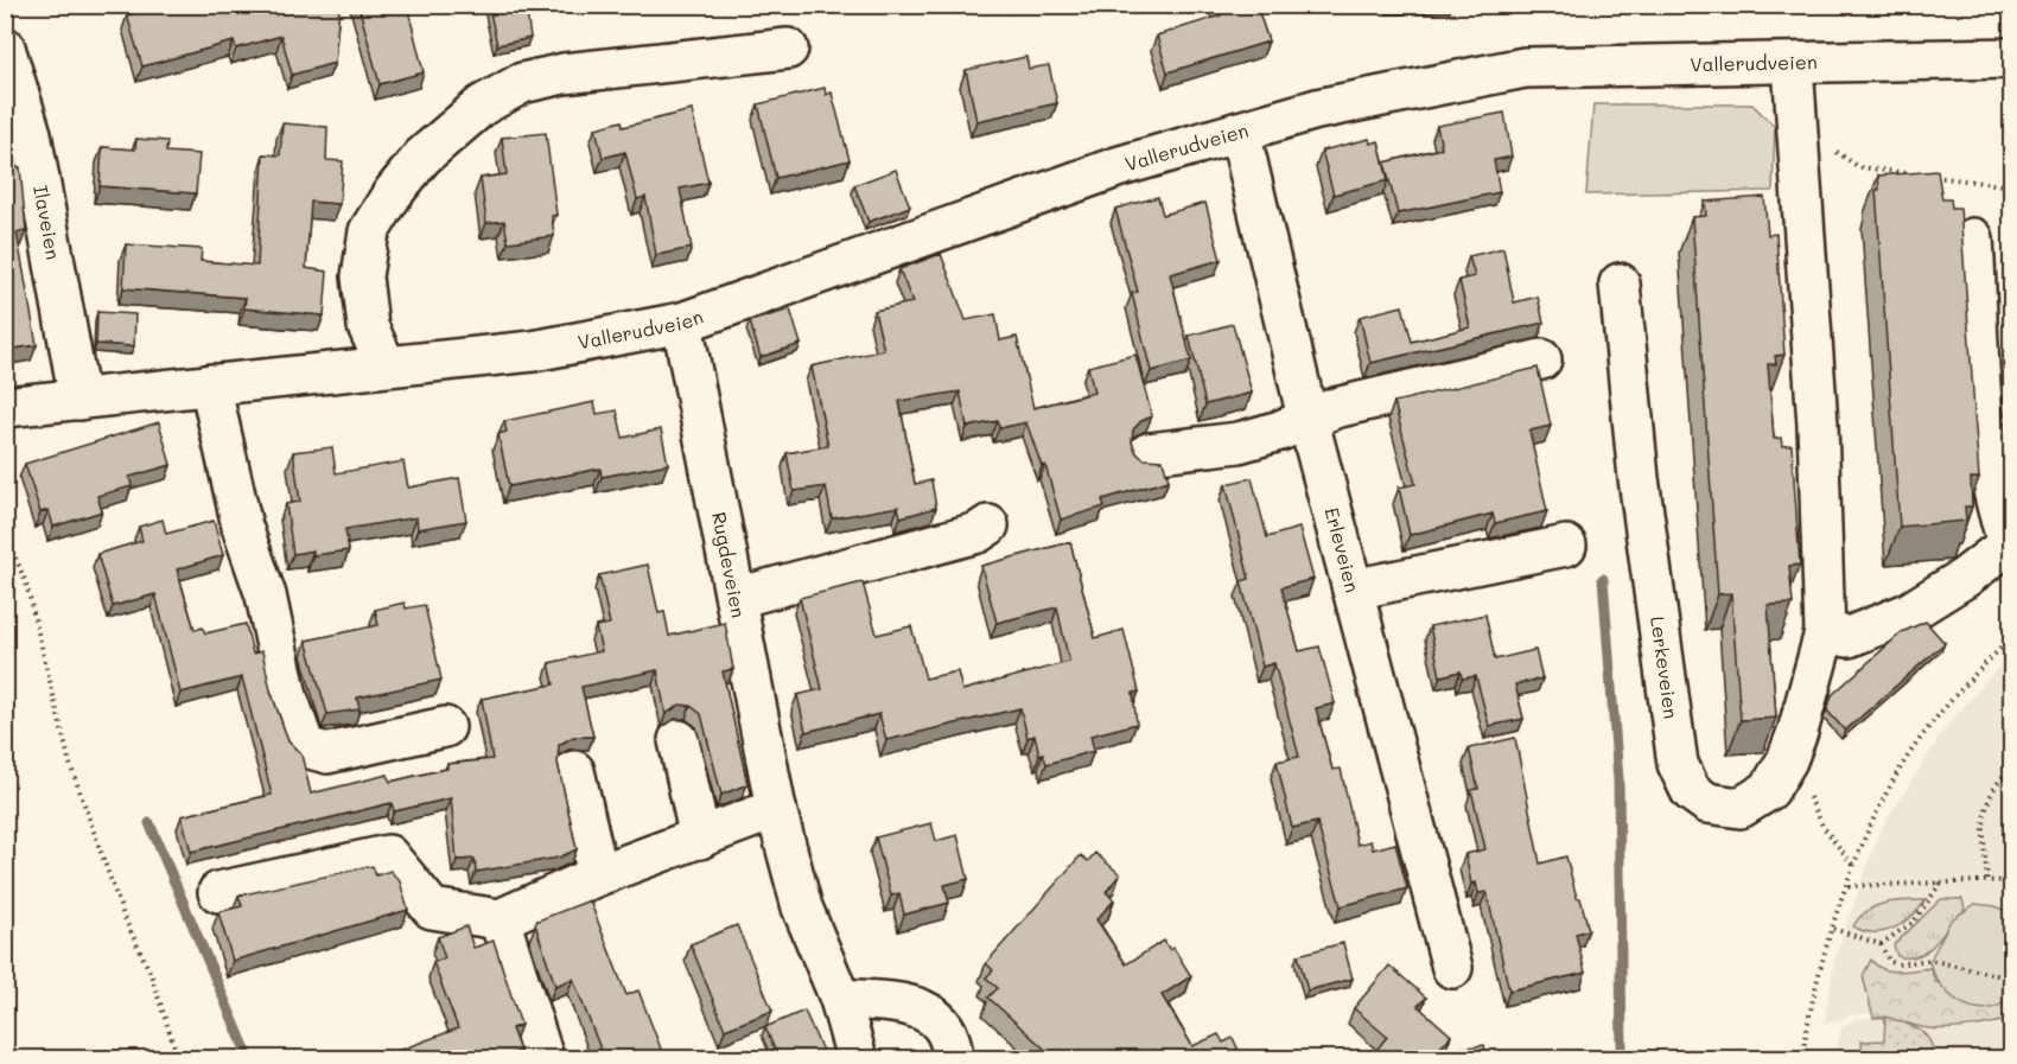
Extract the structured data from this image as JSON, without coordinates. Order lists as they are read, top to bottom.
{
  "streets": {
    "street": [
      "Vallerudveien",
      "Ilaveien",
      "Erleveien",
      "Rugdeveien",
      "Lerkeveien"
    ]
  },
  "crossings": [
    ["Vallerudveien", "Ilaveien"],
    ["Vallerudveien", "Erleveien"],
    ["Vallerudveien", "Rugdeveien"],
    ["Vallerudveien", "Lerkeveien"]
  ]
}
